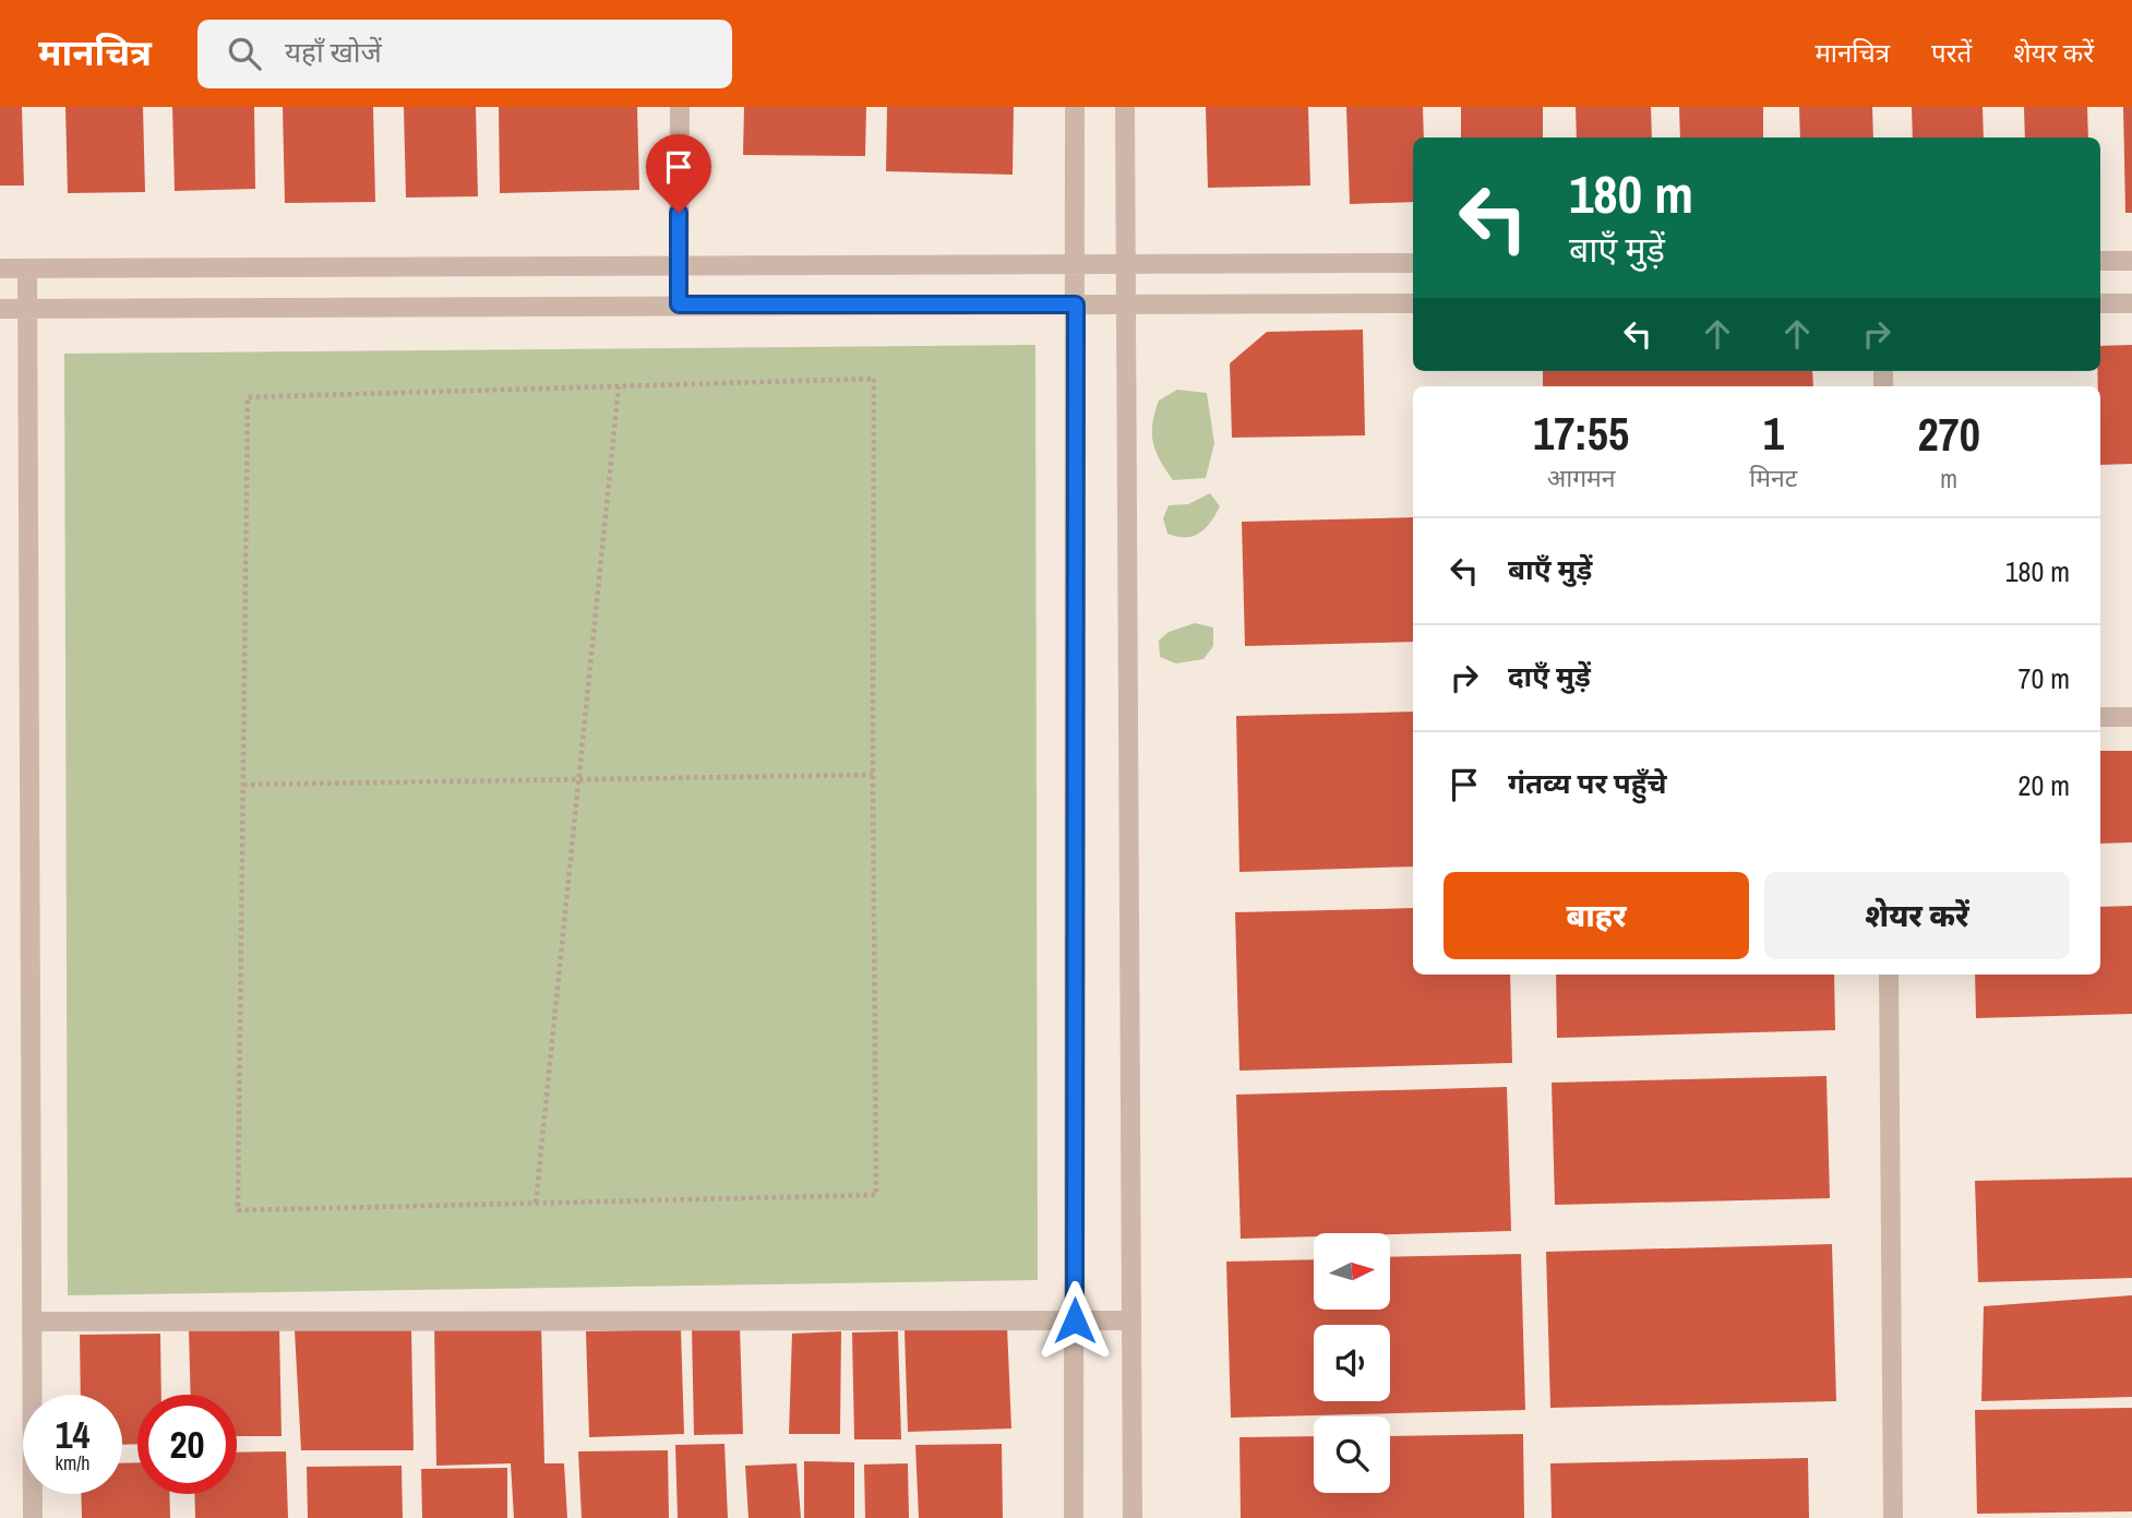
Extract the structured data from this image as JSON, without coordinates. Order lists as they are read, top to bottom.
{
  "north": "right",
  "page": {
    "header": "मानचित्र",
    "search": "यहाँ खोजें",
    "nav": ["मानचित्र", "परतें", "शेयर करें"],
    "turn": ["180 m", "बाएँ मुड़ें"],
    "eta": [
      "17:55",
      "आगमन",
      "1",
      "मिनट",
      "270",
      "m"
    ],
    "list": [
      {
        "name": "बाएँ मुड़ें",
        "value": "180 m"
      },
      {
        "name": "दाएँ मुड़ें",
        "value": "70 m"
      },
      {
        "name": "गंतव्य पर पहुँचे",
        "value": "20 m"
      }
    ],
    "buttons": ["बाहर", "शेयर करें"],
    "speed": "14 km/h",
    "limit": "20"
  }
}
